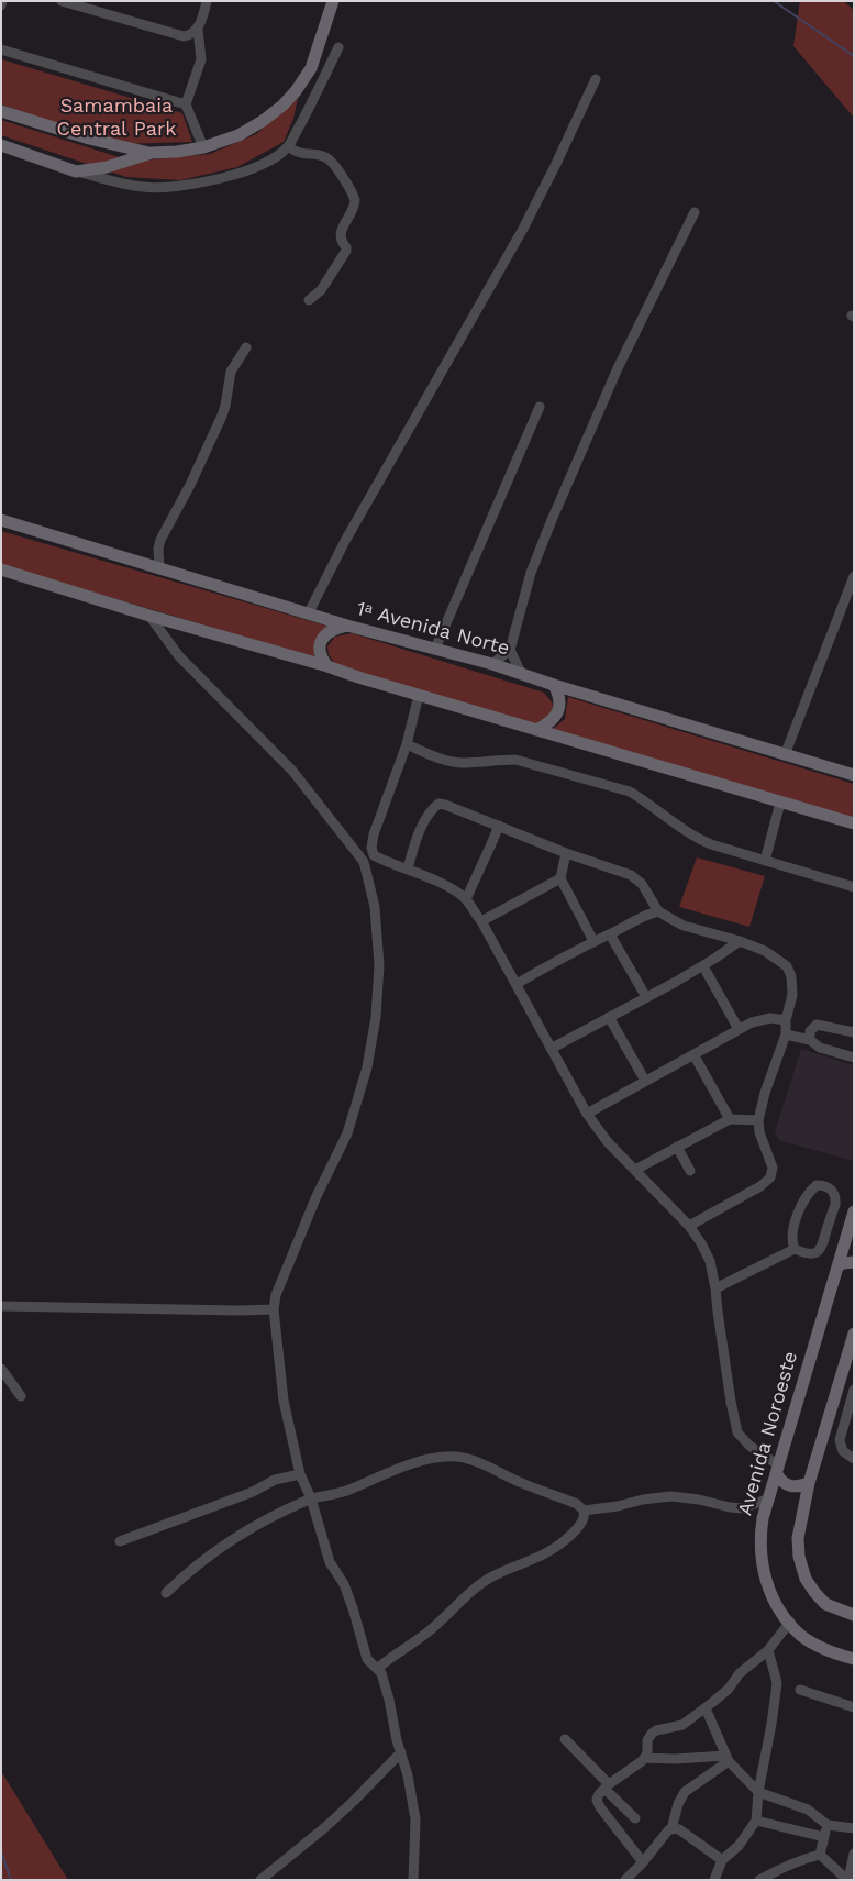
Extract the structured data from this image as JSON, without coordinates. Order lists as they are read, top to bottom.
{
  "streets": {
    "main road": ["1ᵃ Avenida Norte", "Avenida Noroeste"]
  },
  "parks": ["Samambaia Central Park"]
}
